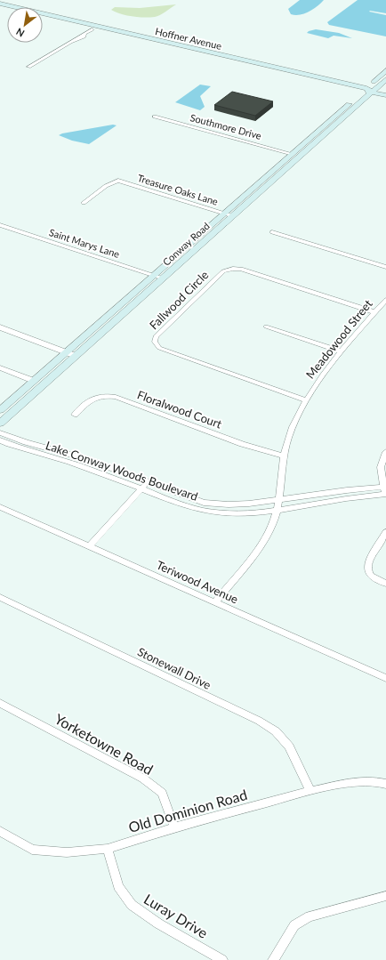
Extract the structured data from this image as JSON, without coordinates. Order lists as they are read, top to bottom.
{
  "streets": {
    "main road": ["Hoffner Avenue", "Conway Road"],
    "street": [
      "Southmore Drive",
      "Treasure Oaks Lane",
      "Saint Marys Lane",
      "Fallwood Circle",
      "Meadowood Street",
      "Floralwood Court",
      "Lake Conway Woods Boulevard",
      "Teriwood Avenue",
      "Stonewall Drive",
      "Yorketowne Road",
      "Old Dominion Road",
      "Luray Drive"
    ]
  },
  "crossings": [
    ["Hoffner Avenue", "Conway Road"],
    ["Southmore Drive", "Conway Road"],
    ["Treasure Oaks Lane", "Conway Road"],
    ["Saint Marys Lane", "Conway Road"],
    ["Fallwood Circle", "Meadowood Street"],
    ["Meadowood Street", "Floralwood Court"],
    ["Meadowood Street", "Lake Conway Woods Boulevard"],
    ["Meadowood Street", "Teriwood Avenue"],
    ["Stonewall Drive", "Old Dominion Road"],
    ["Yorketowne Road", "Old Dominion Road"],
    ["Old Dominion Road", "Luray Drive"]
  ],
  "north": "bottom left"
}
